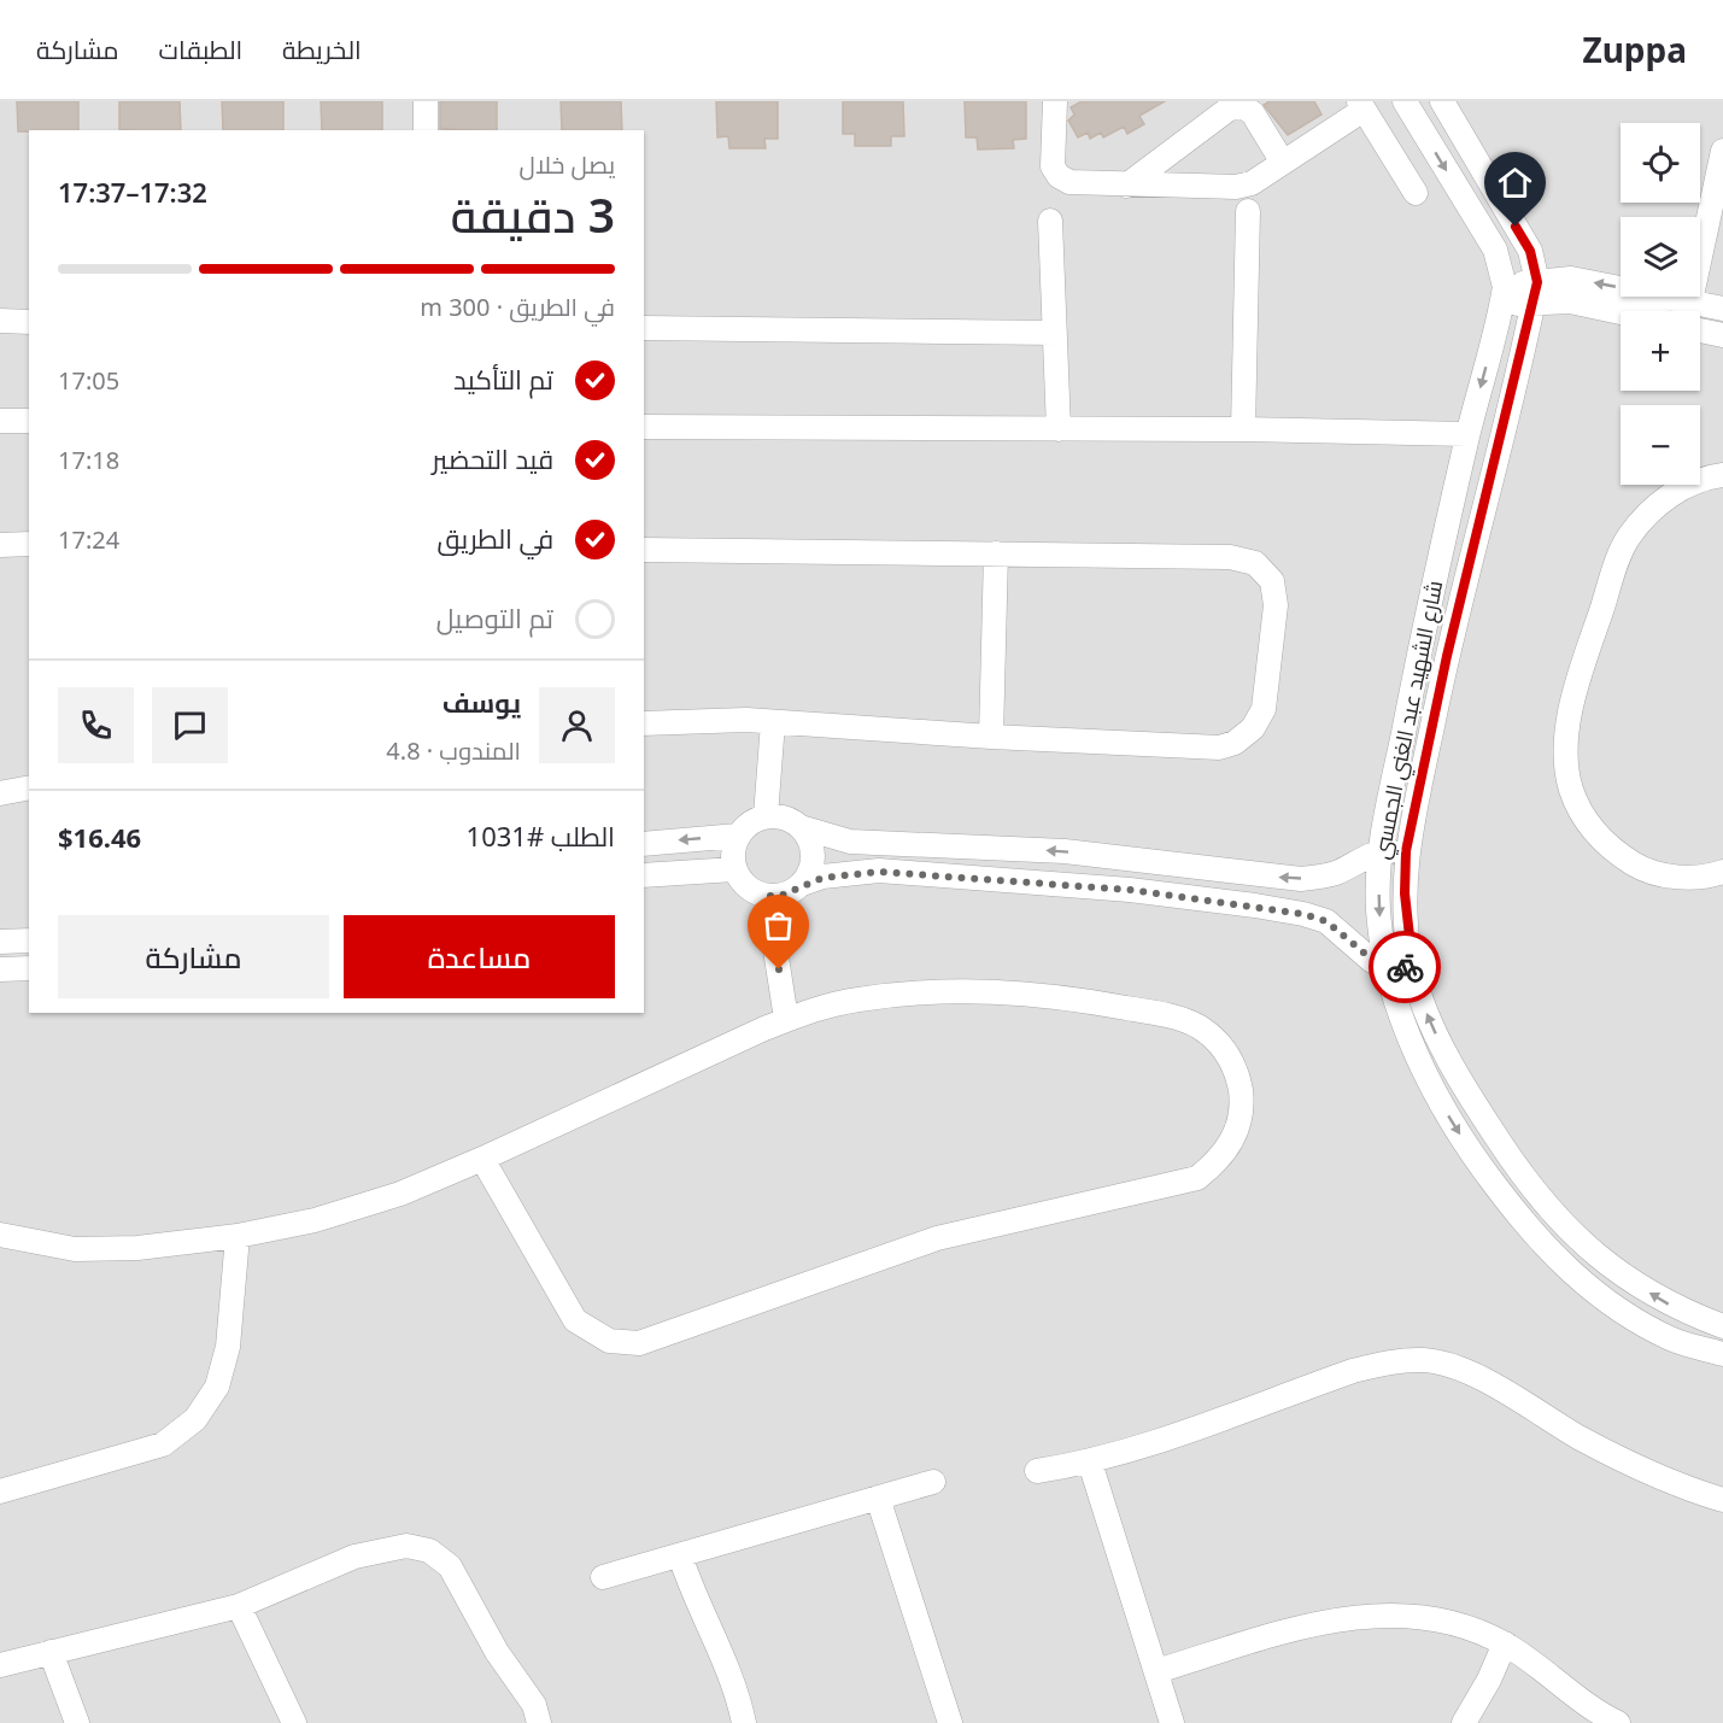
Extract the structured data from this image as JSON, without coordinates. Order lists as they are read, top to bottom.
{
  "streets": {
    "street": ["شارع الشهيد عبد الغني الجمسي"]
  },
  "page": {
    "header": "Zuppa",
    "nav": ["الخريطة", "الطبقات", "مشاركة"],
    "map_buttons": ["+", "−"],
    "heading": ["3 دقيقة", "يصل خلال", "17:32–17:37"],
    "panel": [
      "يوسف",
      "المندوب · 4.8",
      "الطلب #1031",
      "$16.46"
    ],
    "bar": "في الطريق · 300 m",
    "list": [
      ["تم التأكيد", "17:05"],
      ["قيد التحضير", "17:18"],
      ["في الطريق", "17:24"],
      "تم التوصيل"
    ],
    "buttons": ["مساعدة", "مشاركة"]
  }
}
